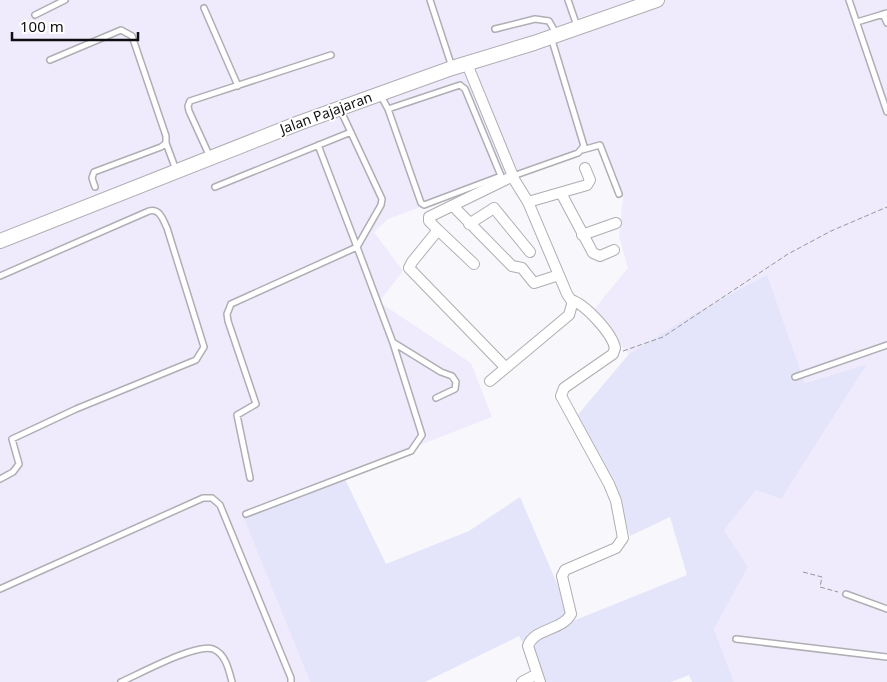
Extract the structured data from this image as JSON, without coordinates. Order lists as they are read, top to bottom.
{
  "streets": {
    "main road": ["Jalan Pajajaran"]
  },
  "scale_bar": "100 m"
}
